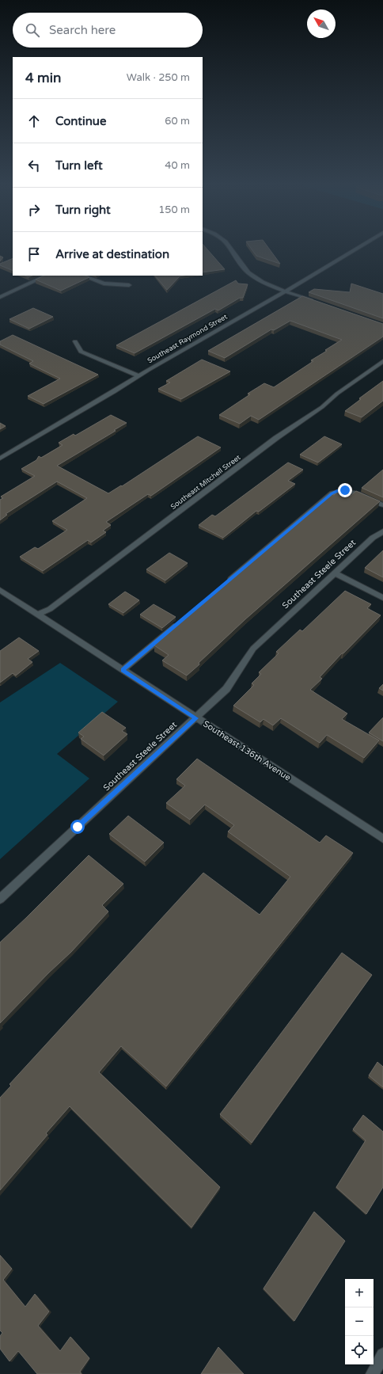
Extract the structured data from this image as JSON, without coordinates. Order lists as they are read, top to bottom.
{
  "streets": {
    "street": [
      "Southeast Raymond Street",
      "Southeast Mitchell Street",
      "Southeast Steele Street",
      "Southeast 136th Avenue"
    ]
  },
  "crossings": [
    ["Southeast Mitchell Street", "Southeast 136th Avenue"],
    ["Southeast Steele Street", "Southeast 136th Avenue"]
  ],
  "north": "top left",
  "page": {
    "search": "Search here",
    "heading": ["4 min", "Walk · 250 m"],
    "list": [
      ["Continue", "60 m"],
      ["Turn left", "40 m"],
      ["Turn right", "150 m"],
      "Arrive at destination"
    ],
    "map_buttons": ["+", "−"]
  }
}
